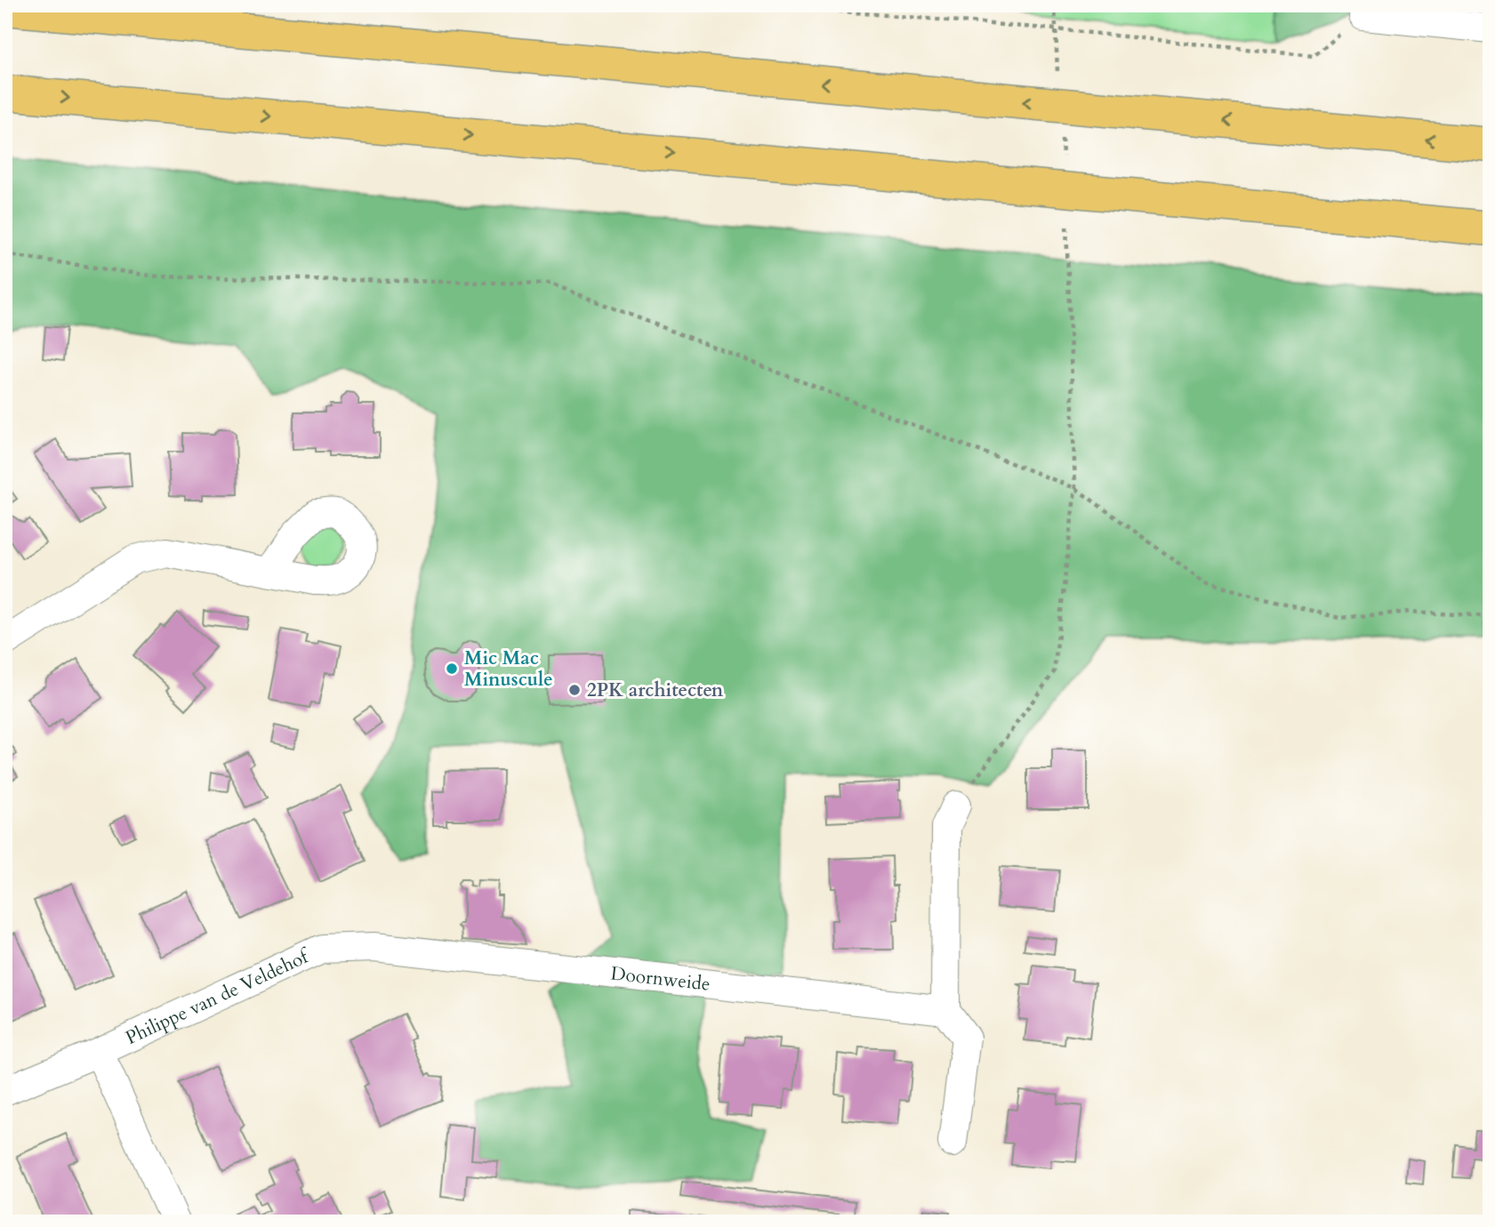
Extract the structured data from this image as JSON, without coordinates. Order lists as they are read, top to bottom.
{
  "streets": {
    "street": ["Doornweide", "Philippe van de Veldehof"]
  },
  "crossings": [
    ["Doornweide", "Philippe van de Veldehof"]
  ],
  "places": ["Mic Mac Minuscule", "2PK architecten"]
}
